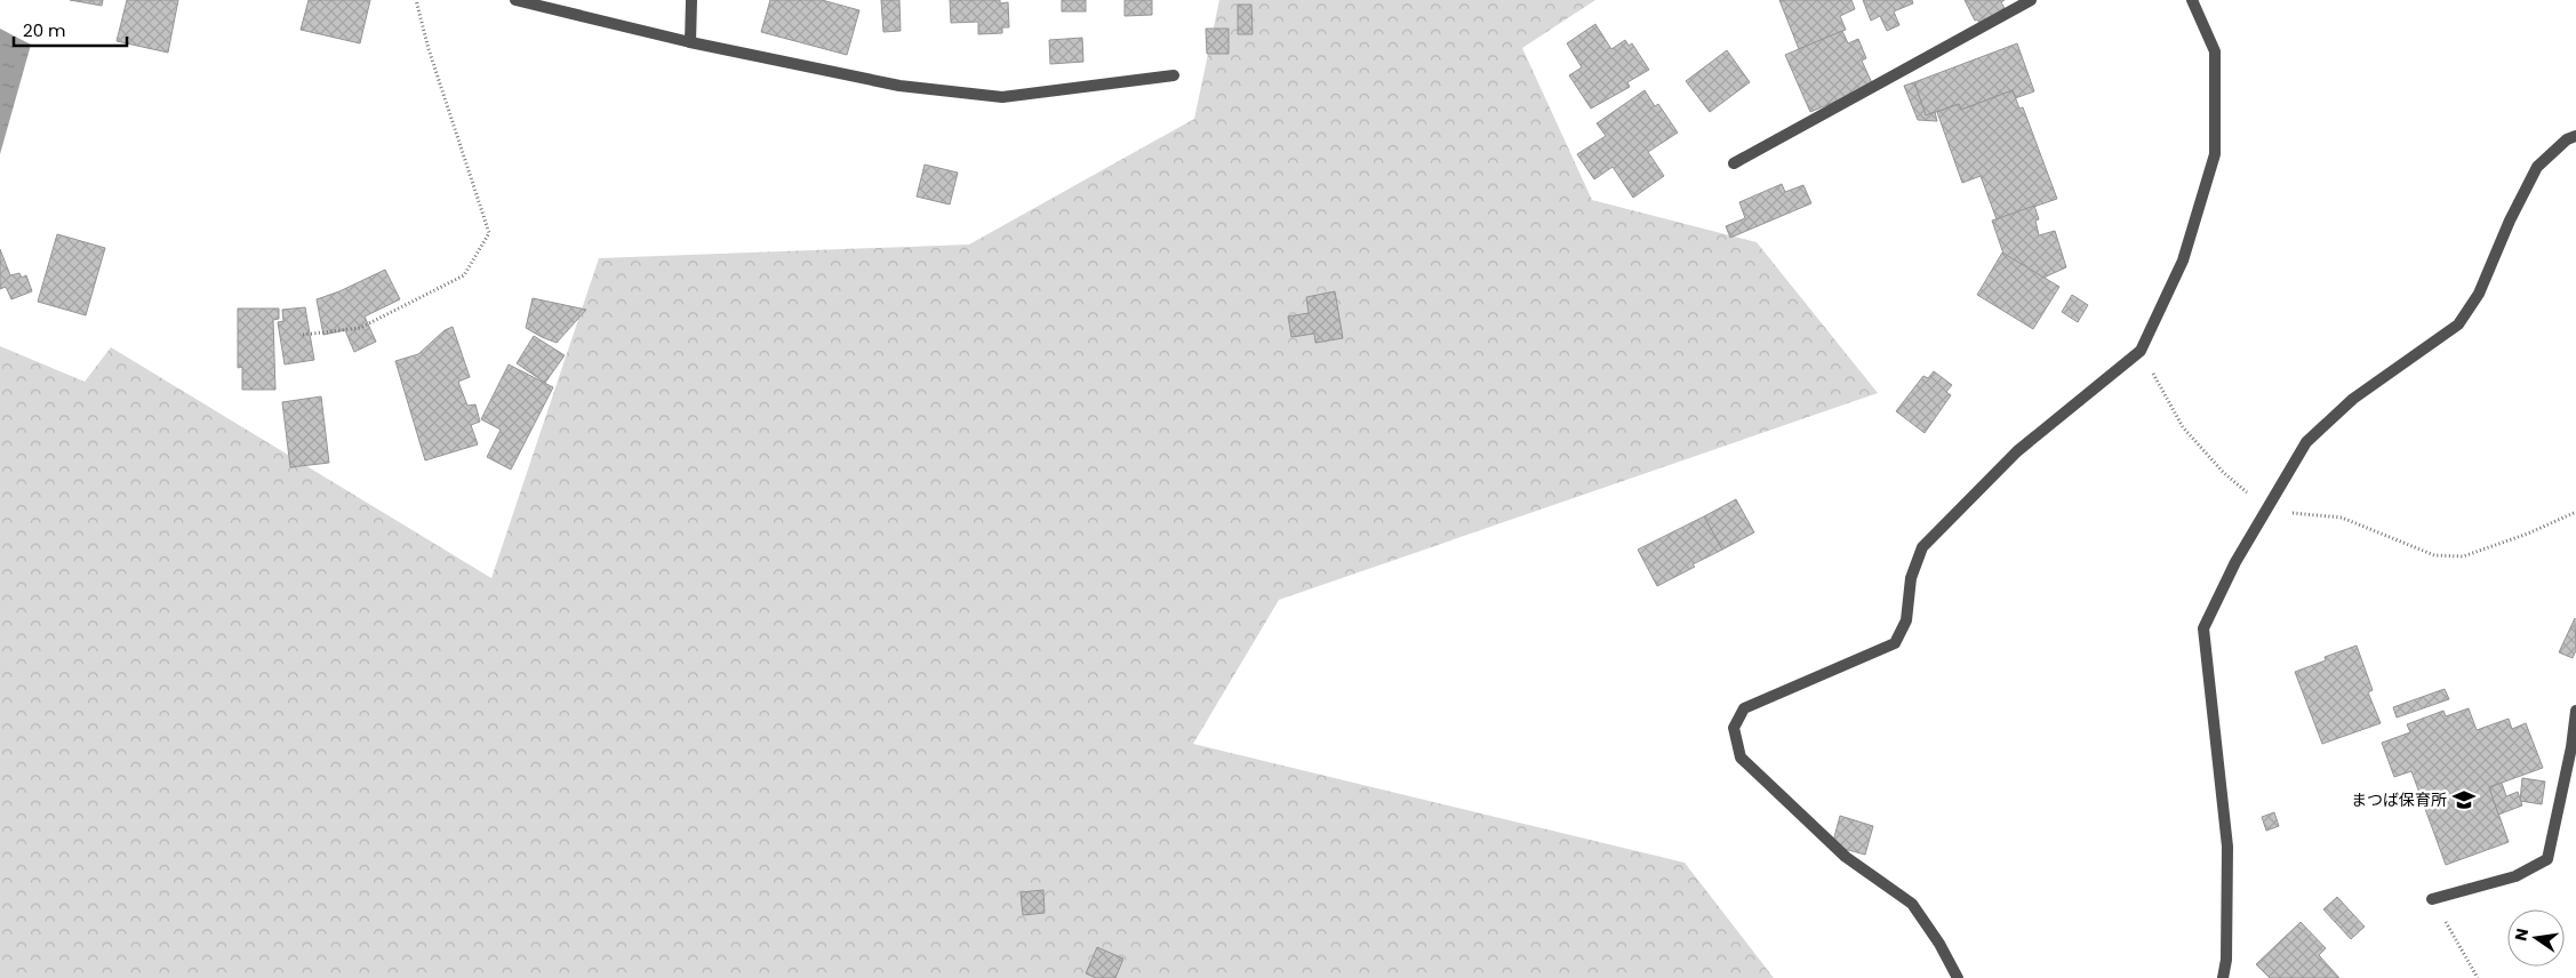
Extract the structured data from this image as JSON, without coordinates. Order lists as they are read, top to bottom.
{
  "places": {
    "school or university": ["まつば保育所"]
  },
  "scale_bar": "20 m",
  "north": "left"
}
